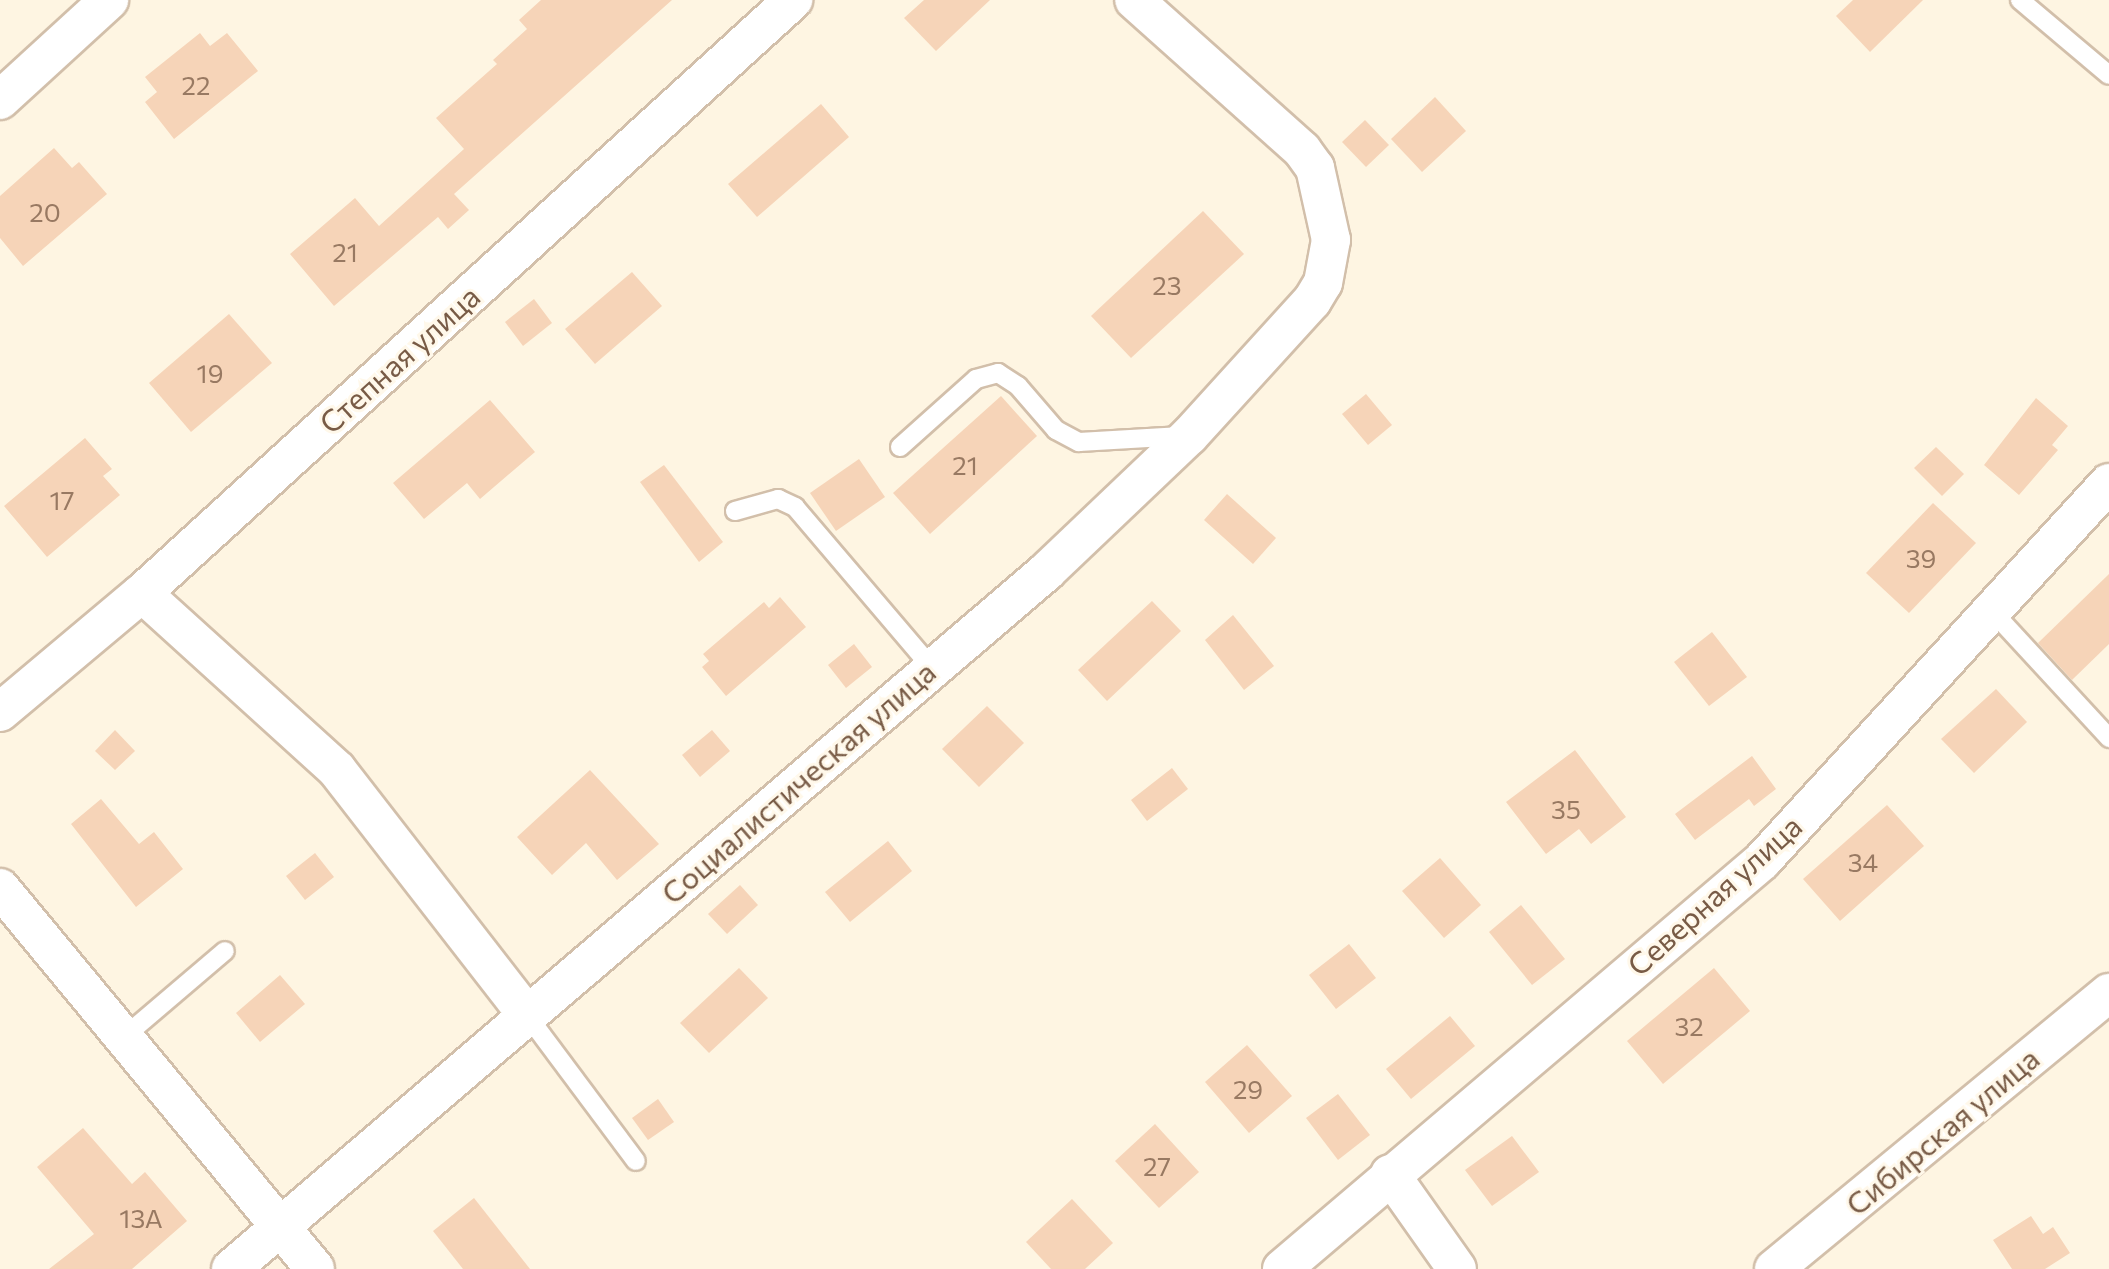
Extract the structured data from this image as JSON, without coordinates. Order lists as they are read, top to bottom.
{
  "streets": {
    "street": [
      "Степная улица",
      "Социалистическая улица",
      "Северная улица",
      "Сибирская улица"
    ]
  },
  "house_numbers": [
    "22",
    "20",
    "21",
    "23",
    "19",
    "21",
    "17",
    "39",
    "35",
    "34",
    "32",
    "29",
    "27",
    "13А"
  ]
}
